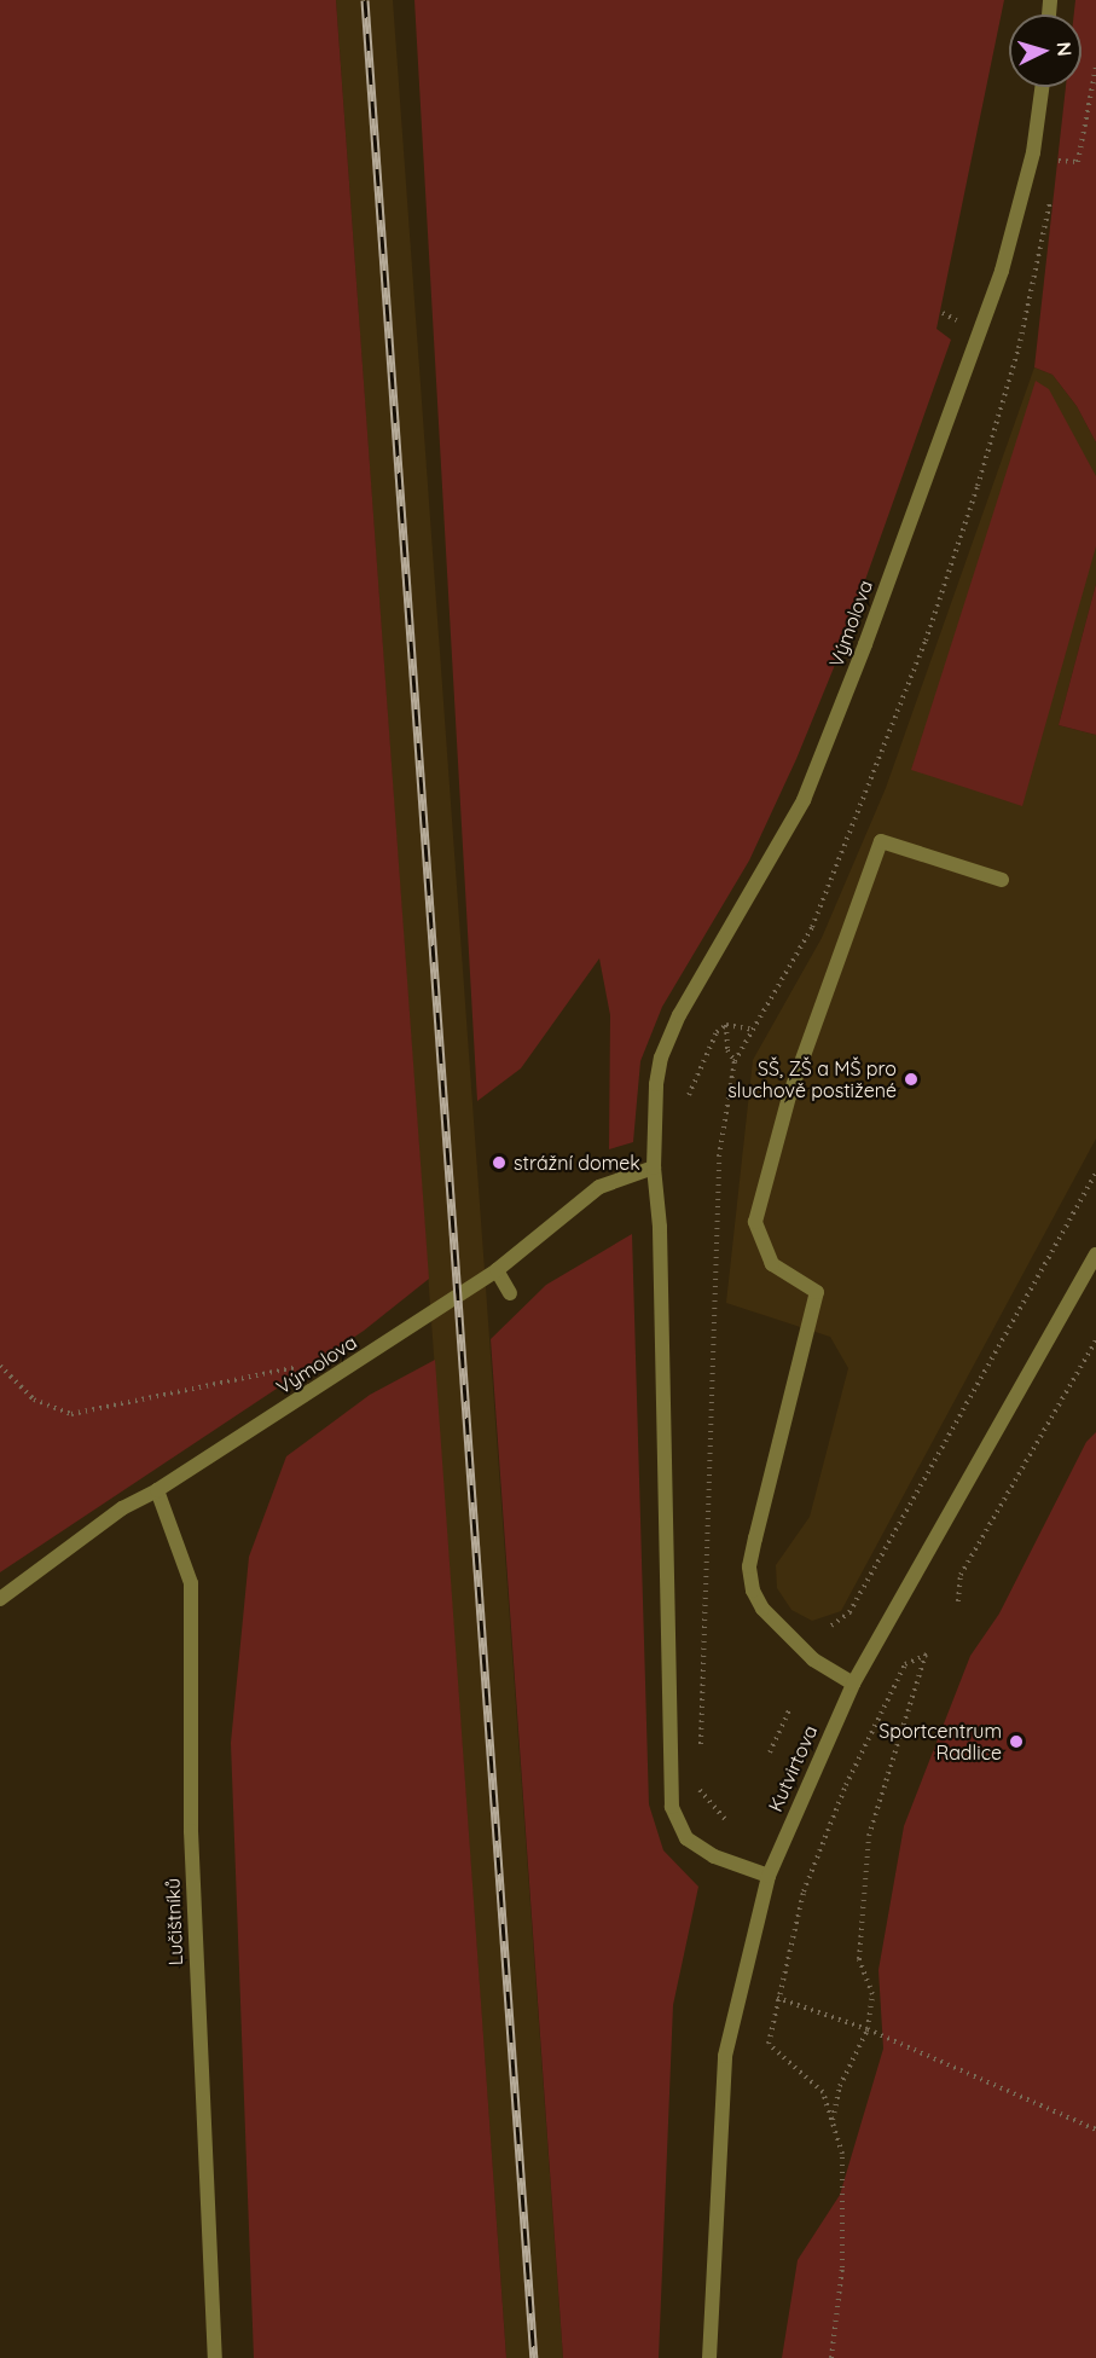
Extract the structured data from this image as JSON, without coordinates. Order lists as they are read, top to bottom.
{
  "streets": {
    "street": ["Výmolova", "Kutvirtova", "Lučištníků"]
  },
  "crossings": [
    ["Výmolova", "Kutvirtova"],
    ["Výmolova", "Lučištníků"]
  ],
  "places": ["SŠ, ZŠ a MŠ pro sluchově postižené", "strážní domek", "Sportcentrum Radlice"],
  "north": "right"
}
